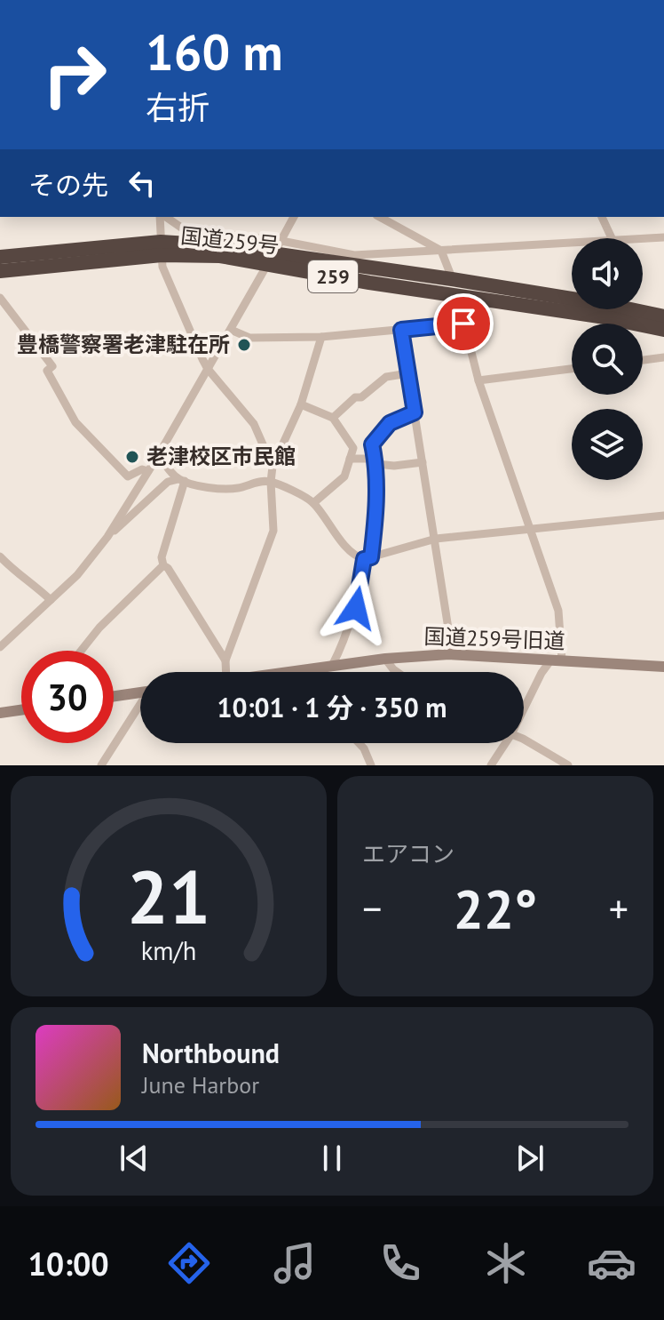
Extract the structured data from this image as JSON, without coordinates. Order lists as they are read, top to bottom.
{
  "streets": {
    "highway": ["国道259号", "259"],
    "street": ["国道259号旧道"]
  },
  "places": ["豊橋警察署老津駐在所", "老津校区市民館"],
  "page": {
    "turn": ["160 m", "右折"],
    "then": "その先",
    "limit": "30",
    "trip": "10:01 · 1 分 · 350 m",
    "tile": "エアコン",
    "heat": ["−", "22°", "+"],
    "song": ["Northbound", "June Harbor"],
    "tabs": "10:00",
    "gauge": ["21", "km/h"]
  }
}
